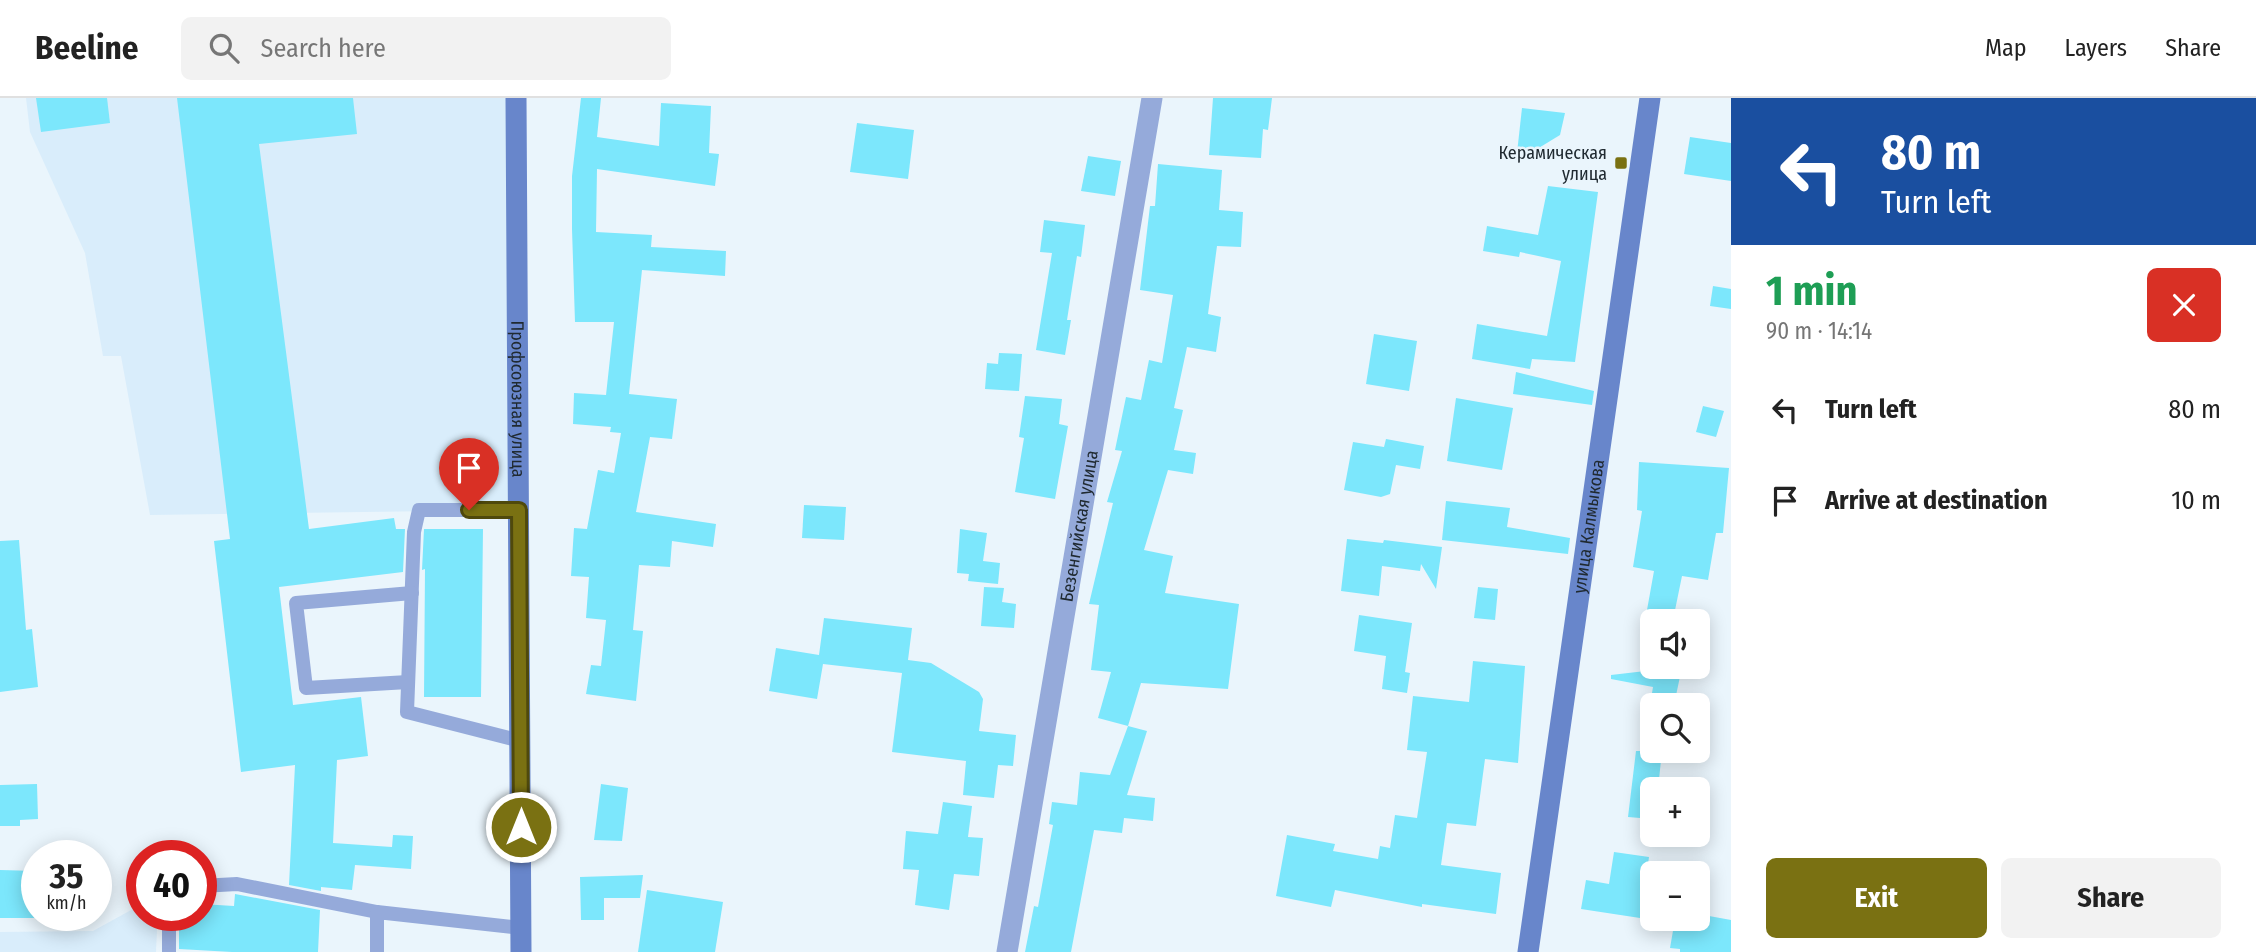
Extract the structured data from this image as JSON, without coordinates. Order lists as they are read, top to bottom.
{
  "streets": {
    "street": ["Профсоюзная улица", "Безенгийская улица", "улица Калмыкова"]
  },
  "places": {
    "transit": ["Керамическая улица"]
  },
  "page": {
    "header": "Beeline",
    "search": "Search here",
    "nav": ["Map", "Layers", "Share"],
    "turn": ["80 m", "Turn left"],
    "heading": ["1 min", "90 m · 14:14"],
    "list": [
      {
        "name": "Turn left",
        "value": "80 m"
      },
      {
        "name": "Arrive at destination",
        "value": "10 m"
      }
    ],
    "map_buttons": ["+", "−"],
    "speed": "35 km/h",
    "limit": "40",
    "buttons": ["Exit", "Share"]
  }
}
